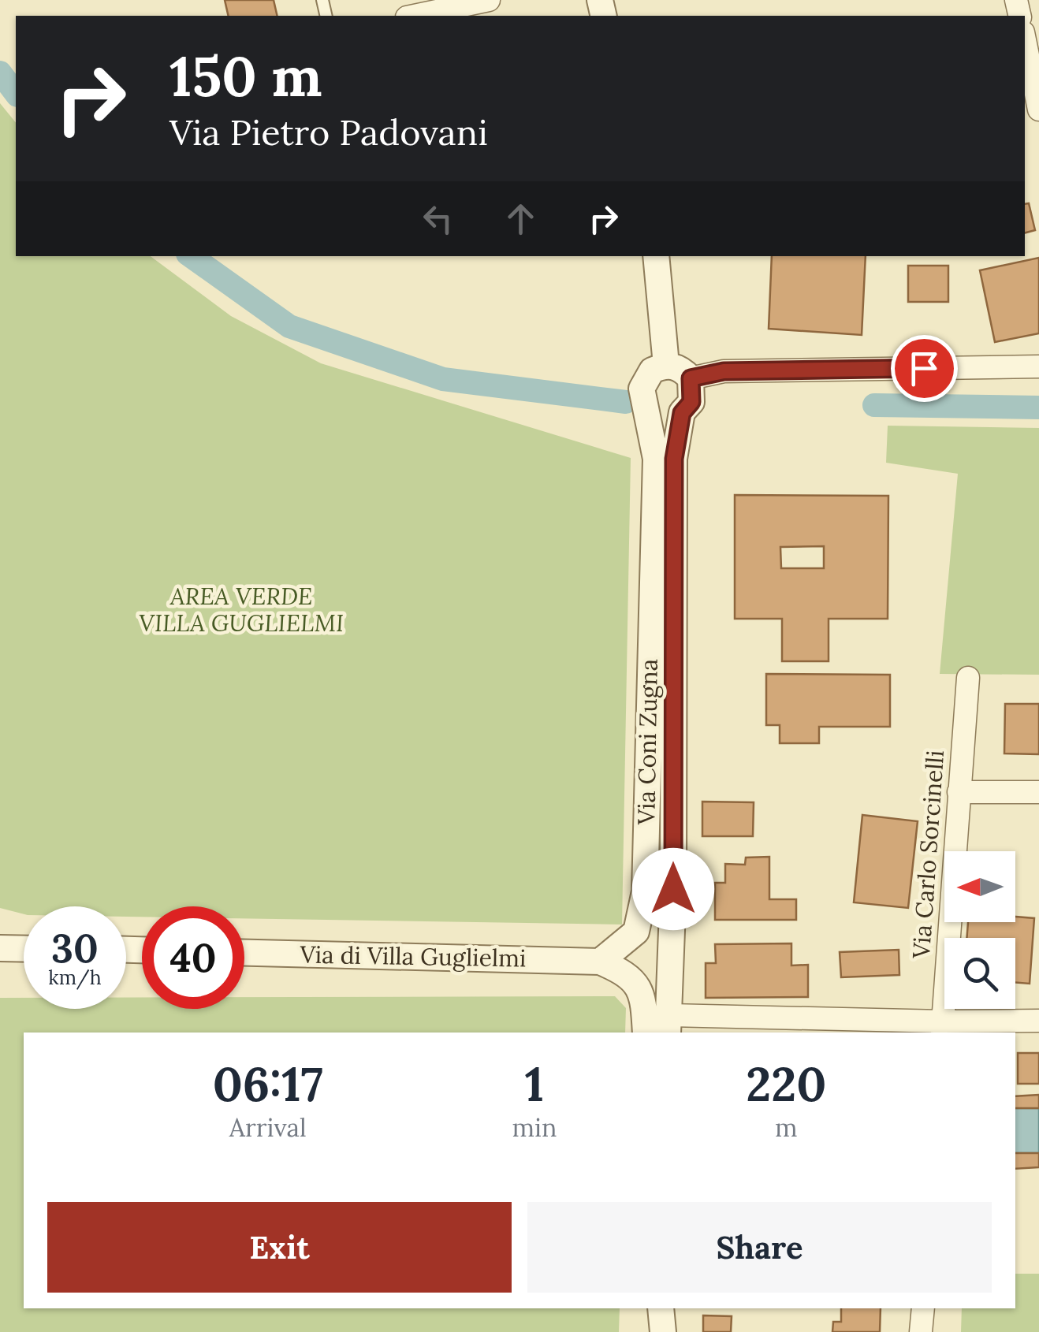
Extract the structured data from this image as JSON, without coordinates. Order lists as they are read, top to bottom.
{
  "streets": {
    "street": ["Via Coni Zugna", "Via Carlo Sorcinelli", "Via di Villa Guglielmi"]
  },
  "crossings": [
    ["Via Coni Zugna", "Via di Villa Guglielmi"]
  ],
  "parks": ["AREA VERDE VILLA GUGLIELMI"],
  "north": "left",
  "page": {
    "turn": ["150 m", "Via Pietro Padovani"],
    "speed": "30 km/h",
    "limit": "40",
    "eta": [
      "06:17",
      "Arrival",
      "1",
      "min",
      "220",
      "m"
    ],
    "buttons": ["Exit", "Share"]
  }
}
